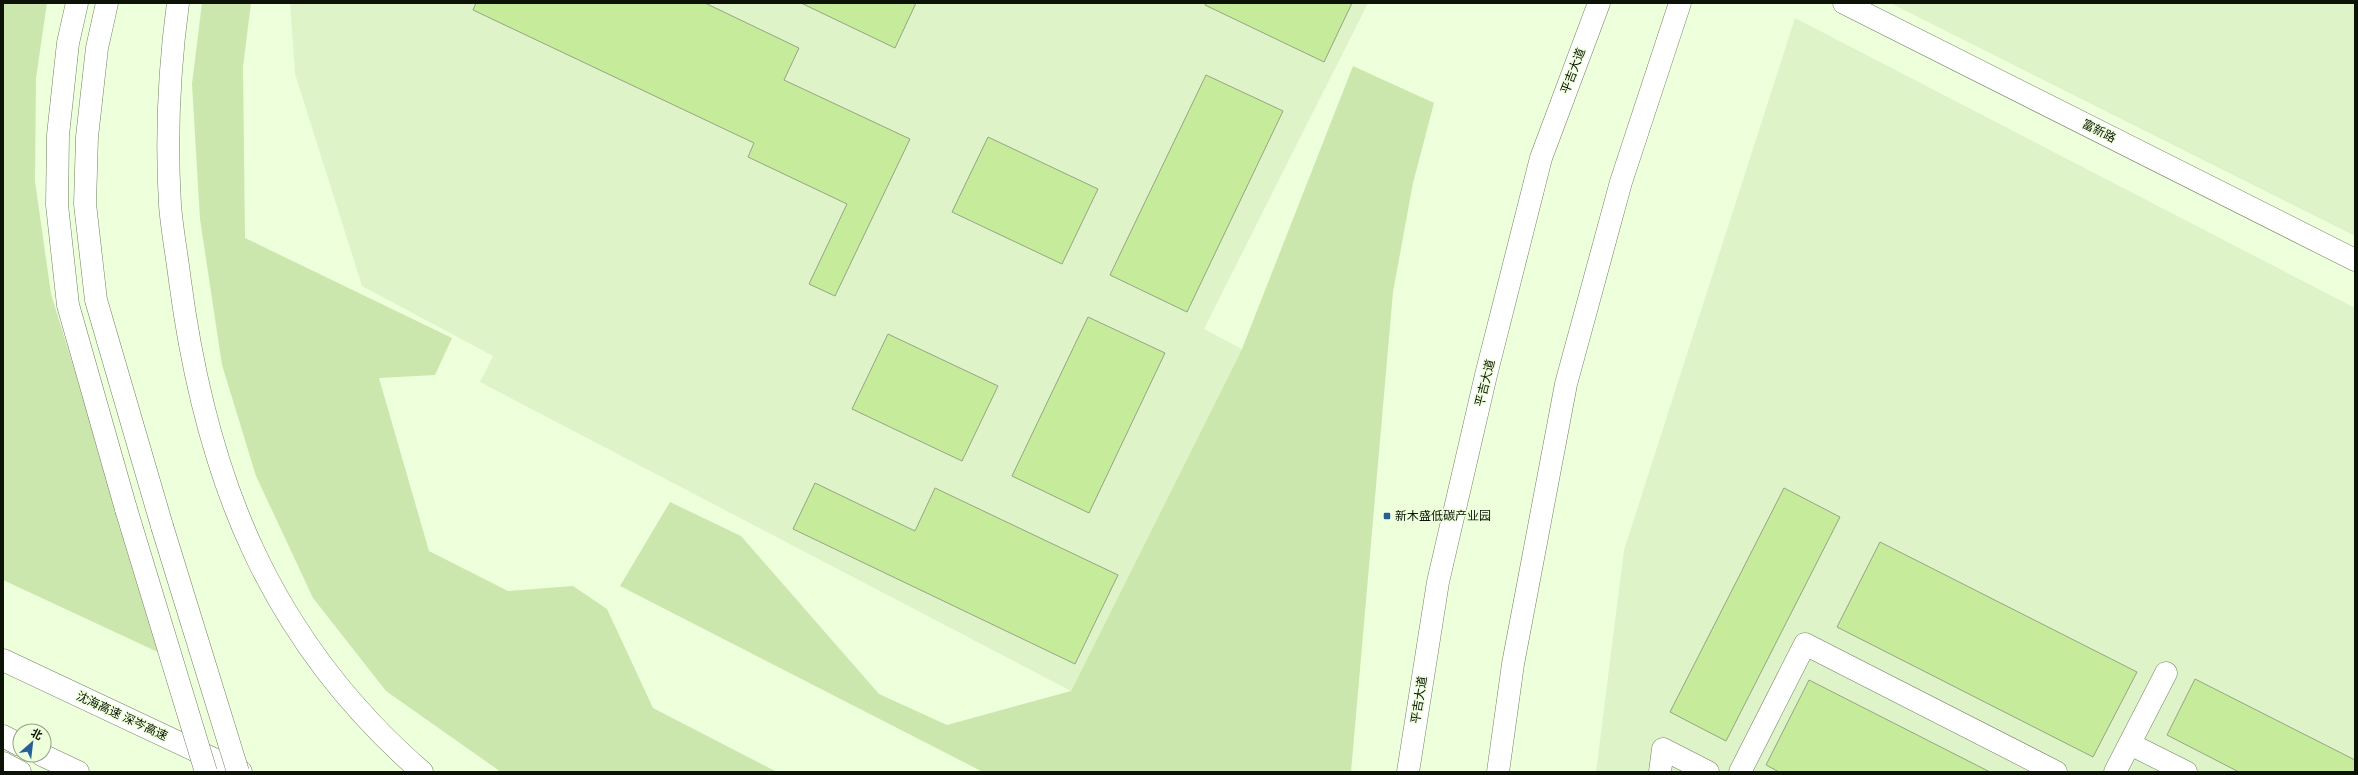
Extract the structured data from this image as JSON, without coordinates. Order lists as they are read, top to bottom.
{
  "streets": {
    "main road": ["平吉大道", "富新路", "沈海高速 深岑高速"]
  },
  "places": {
    "transit": ["新木盛低碳产业园"]
  },
  "north": "top right"
}
